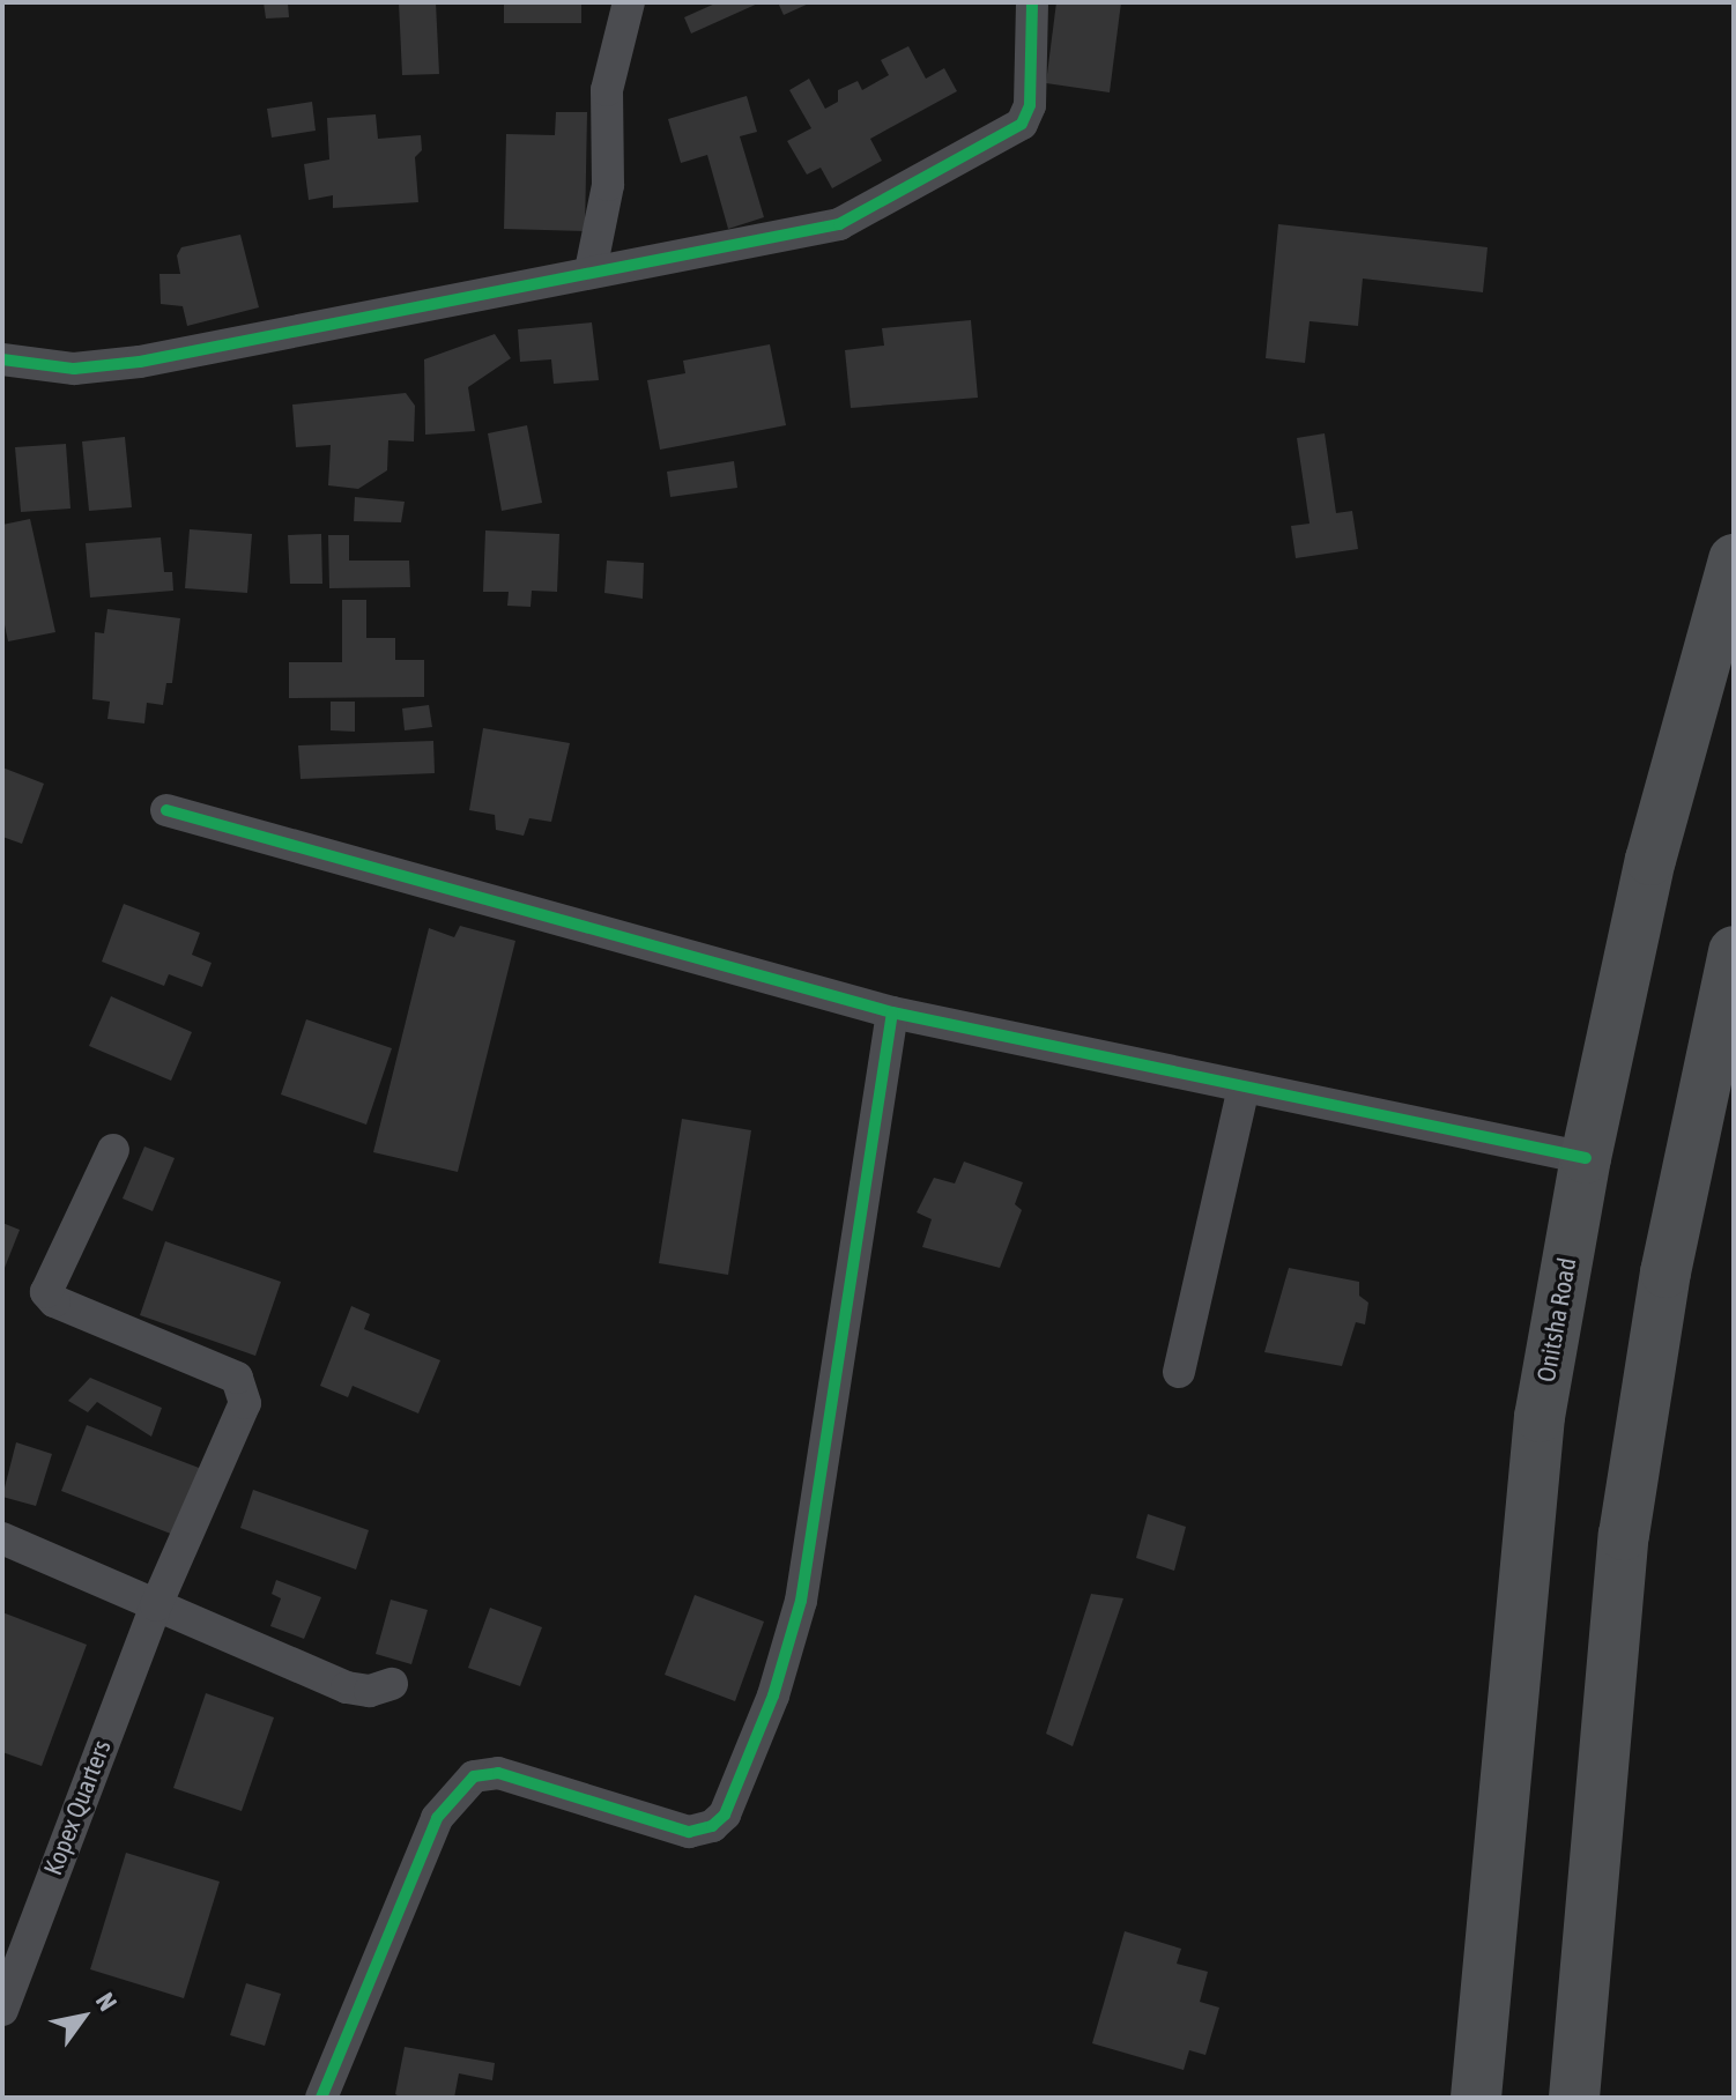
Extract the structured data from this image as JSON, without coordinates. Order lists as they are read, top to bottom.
{
  "streets": {
    "main road": ["Onitsha Road"],
    "street": ["Kopex Quarters"]
  },
  "north": "top right"
}
